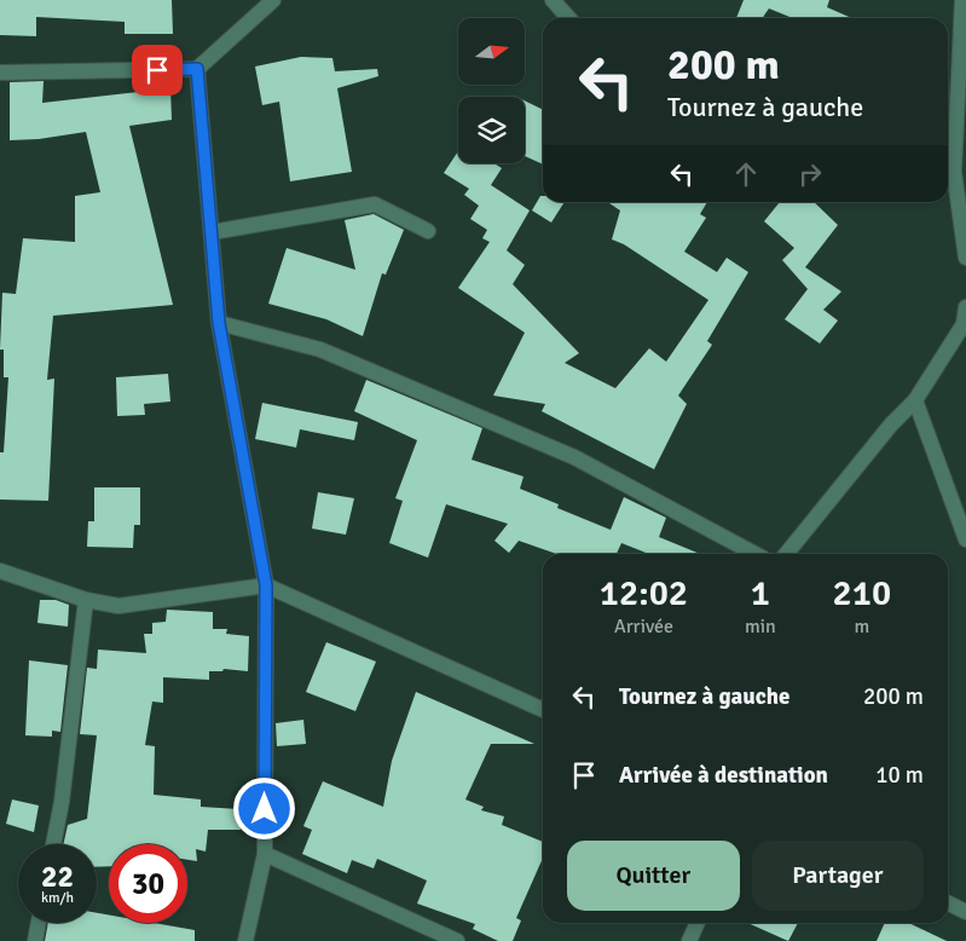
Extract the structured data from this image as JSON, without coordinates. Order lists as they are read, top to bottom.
{
  "north": "right",
  "page": {
    "turn": ["200 m", "Tournez à gauche"],
    "eta": [
      "12:02",
      "Arrivée",
      "1",
      "min",
      "210",
      "m"
    ],
    "list": [
      {
        "name": "Tournez à gauche",
        "value": "200 m"
      },
      {
        "name": "Arrivée à destination",
        "value": "10 m"
      }
    ],
    "buttons": ["Quitter", "Partager"],
    "speed": "22 km/h",
    "limit": "30"
  }
}
